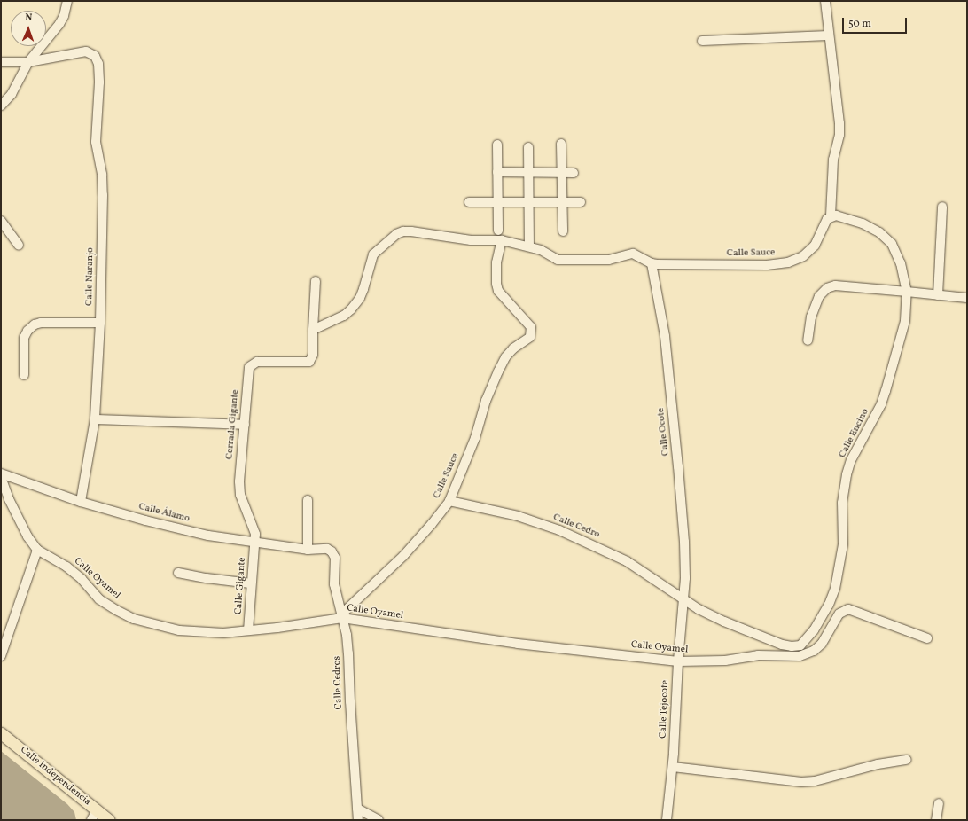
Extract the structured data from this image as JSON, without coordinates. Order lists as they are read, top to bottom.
{
  "streets": {
    "main road": ["Calle Independencia"],
    "street": [
      "Calle Sauce",
      "Calle Naranjo",
      "Cerrada Gigante",
      "Calle Ocote",
      "Calle Encino",
      "Calle Álamo",
      "Calle Cedro",
      "Calle Oyamel",
      "Calle Gigante",
      "Calle Cedros",
      "Calle Tejocote"
    ]
  },
  "crossings": [
    ["Calle Sauce", "Cerrada Gigante"],
    ["Calle Sauce", "Calle Ocote"],
    ["Calle Sauce", "Calle Cedro"],
    ["Calle Sauce", "Calle Oyamel"],
    ["Calle Sauce", "Calle Cedros"],
    ["Calle Naranjo", "Calle Álamo"],
    ["Cerrada Gigante", "Calle Álamo"],
    ["Cerrada Gigante", "Calle Gigante"],
    ["Calle Ocote", "Calle Cedro"],
    ["Calle Ocote", "Calle Tejocote"],
    ["Calle Encino", "Calle Cedro"],
    ["Calle Álamo", "Calle Gigante"],
    ["Calle Álamo", "Calle Cedros"],
    ["Calle Cedro", "Calle Tejocote"],
    ["Calle Oyamel", "Calle Gigante"],
    ["Calle Oyamel", "Calle Cedros"],
    ["Calle Oyamel", "Calle Tejocote"]
  ],
  "scale_bar": "50 m",
  "north": "top"
}
